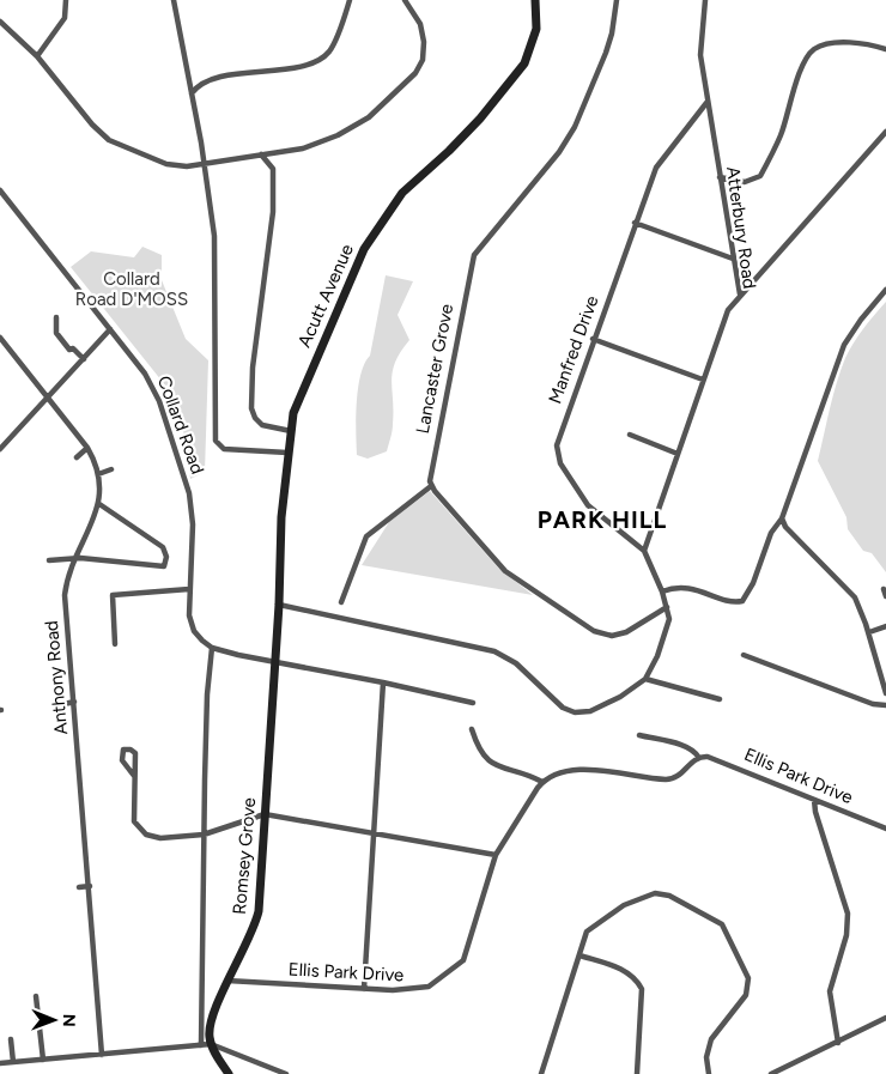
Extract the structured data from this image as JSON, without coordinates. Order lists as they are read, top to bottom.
{
  "streets": {
    "street": [
      "Atterbury Road",
      "Acutt Avenue",
      "Manfred Drive",
      "Lancaster Grove",
      "Collard Road",
      "Anthony Road",
      "Ellis Park Drive",
      "Romsey Grove"
    ]
  },
  "crossings": [
    ["Atterbury Road", "Manfred Drive"],
    ["Acutt Avenue", "Romsey Grove"],
    ["Ellis Park Drive", "Romsey Grove"]
  ],
  "districts": ["PARK HILL"],
  "parks": ["Collard Road D'MOSS"],
  "north": "right"
}
